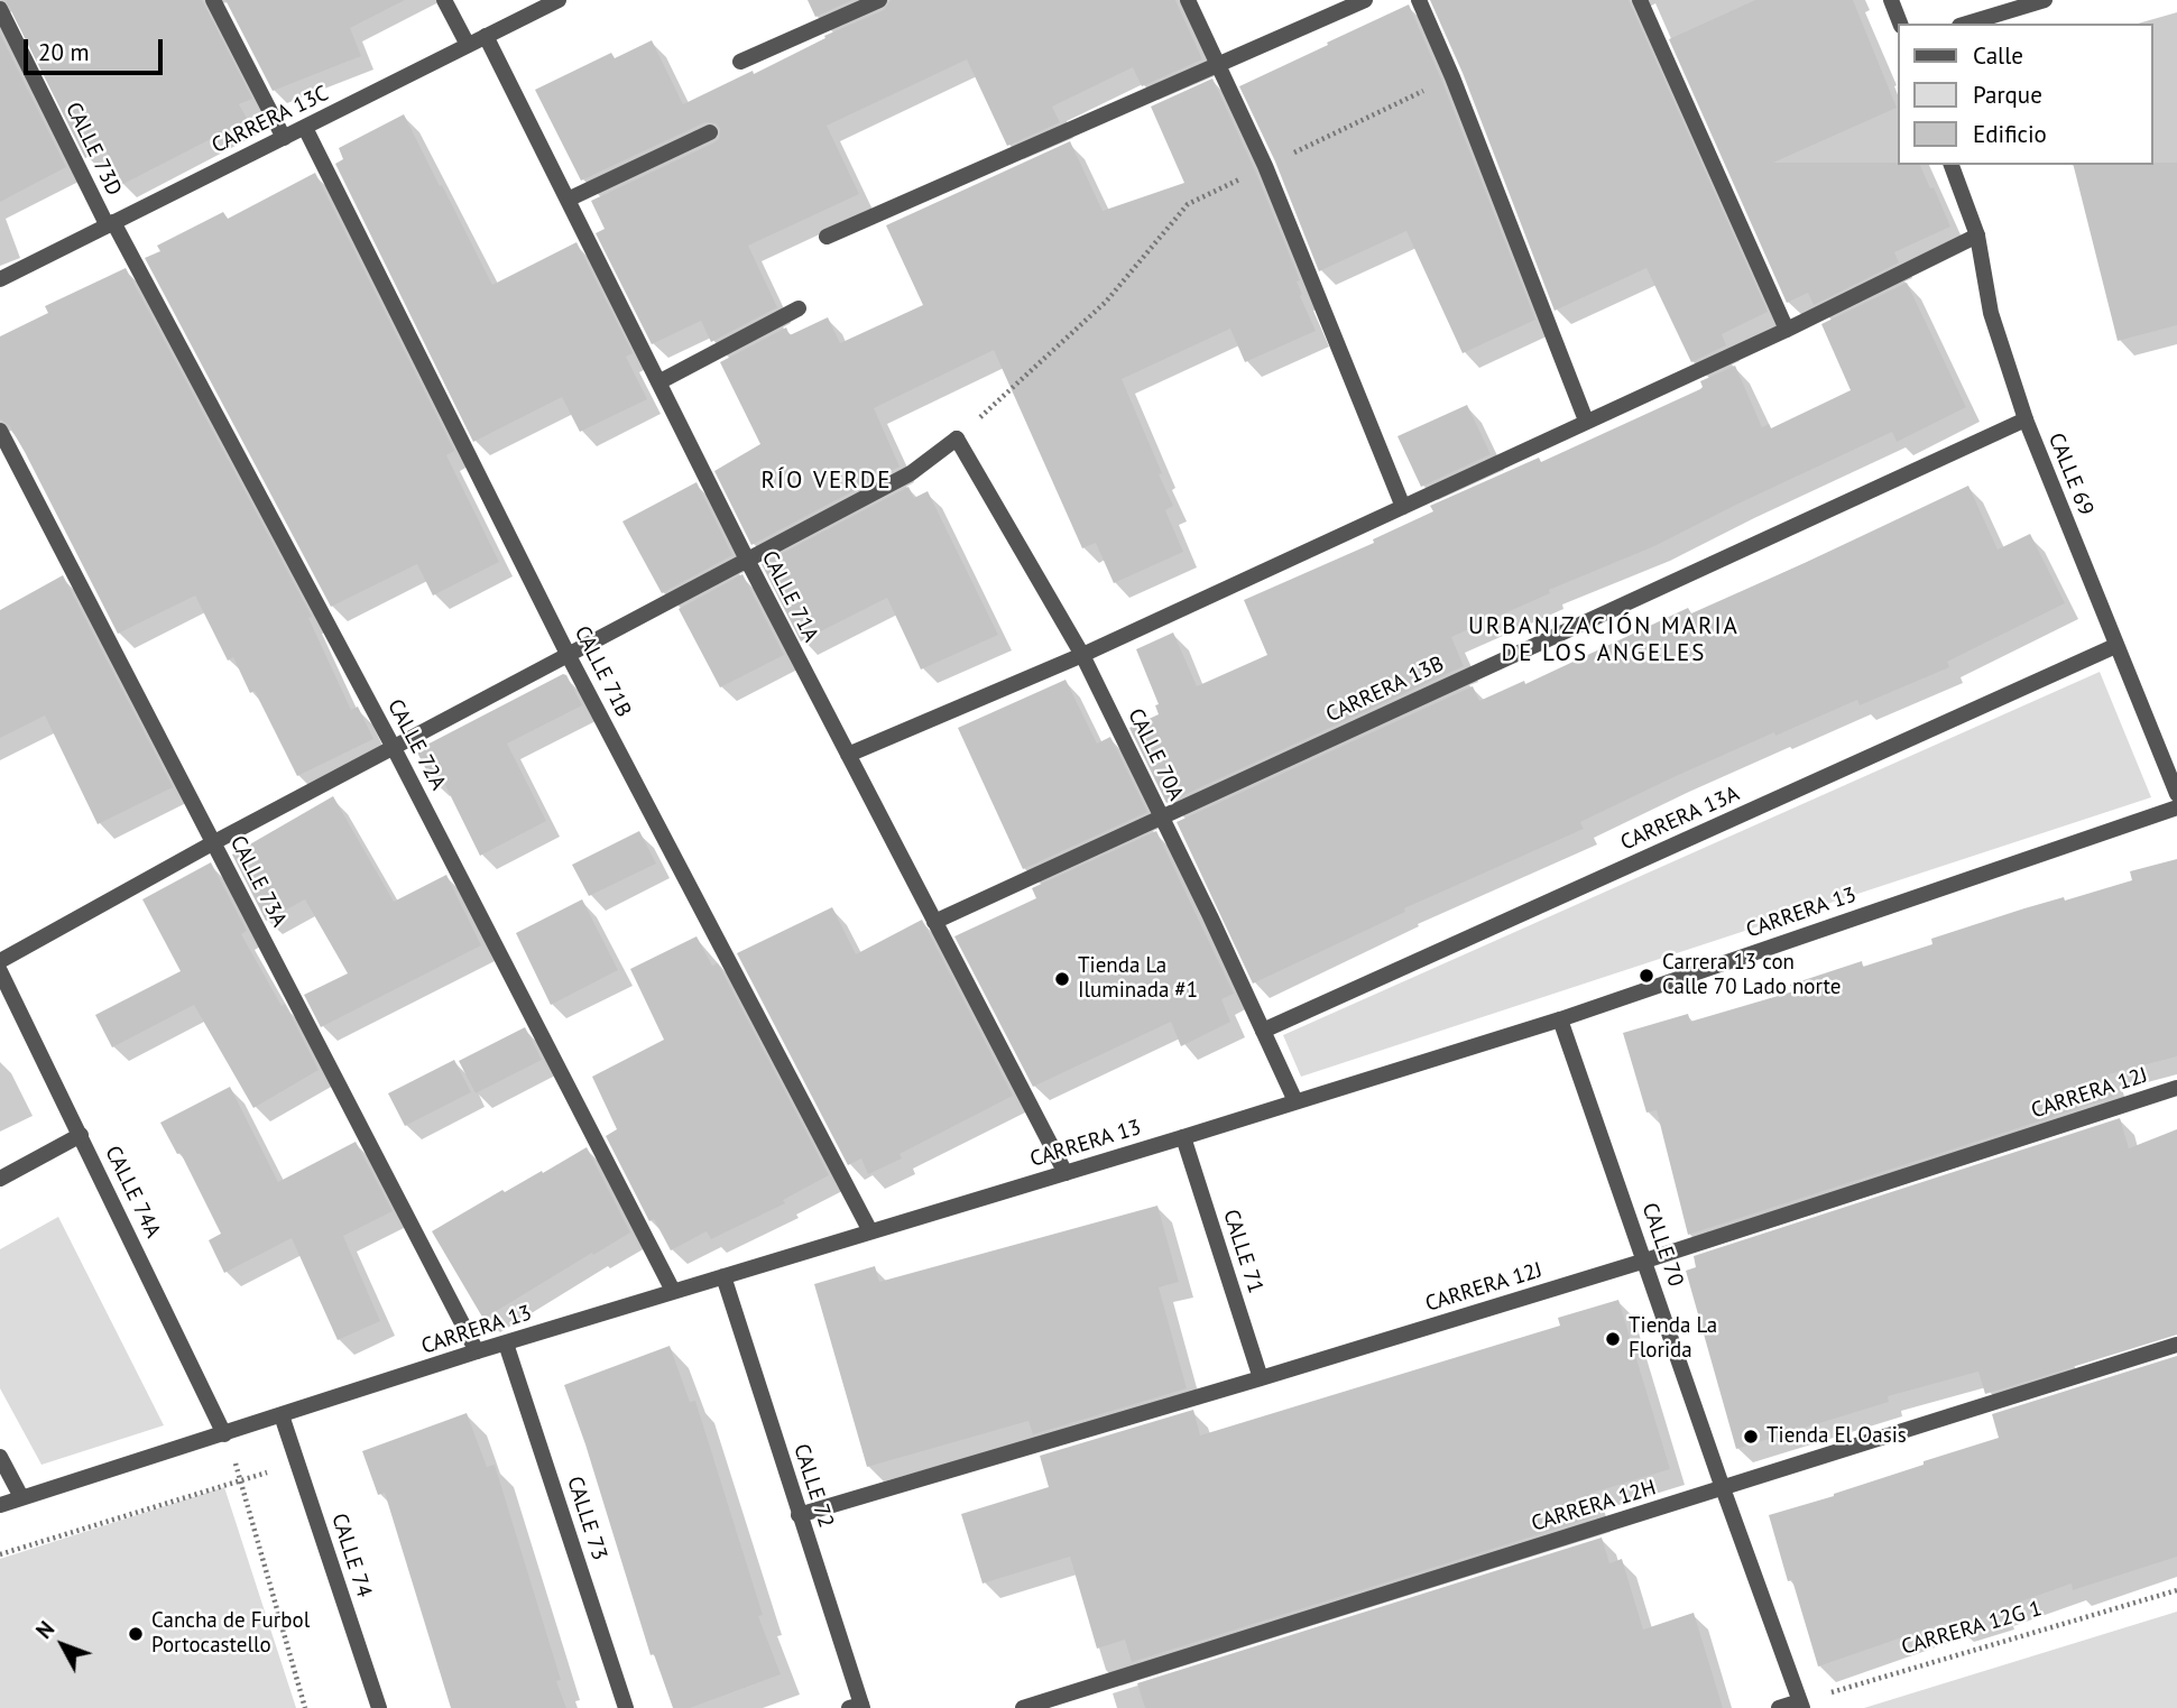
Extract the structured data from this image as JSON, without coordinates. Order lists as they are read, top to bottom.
{
  "streets": {
    "street": [
      "CARRERA 13C",
      "CALLE 73D",
      "CALLE 69",
      "CALLE 71A",
      "CALLE 71B",
      "CARRERA 13B",
      "CALLE 72A",
      "CALLE 70A",
      "CARRERA 13A",
      "CALLE 73A",
      "CARRERA 13",
      "CARRERA 12J",
      "CALLE 74A",
      "CALLE 70",
      "CALLE 71",
      "CALLE 72",
      "CARRERA 12H",
      "CALLE 73",
      "CALLE 74"
    ],
    "path": ["CARRERA 12G 1"]
  },
  "crossings": [
    ["CARRERA 13C", "CALLE 73D"],
    ["CARRERA 13C", "CALLE 71A"],
    ["CARRERA 13C", "CALLE 71B"],
    ["CARRERA 13C", "CALLE 72A"],
    ["CALLE 73D", "CALLE 72A"],
    ["CALLE 69", "CARRERA 13B"],
    ["CALLE 69", "CARRERA 13A"],
    ["CALLE 71A", "CARRERA 13B"],
    ["CALLE 71A", "CARRERA 13"],
    ["CALLE 71B", "CARRERA 13"],
    ["CARRERA 13B", "CALLE 70A"],
    ["CALLE 72A", "CARRERA 13"],
    ["CALLE 70A", "CARRERA 13A"],
    ["CALLE 70A", "CARRERA 13"],
    ["CALLE 73A", "CARRERA 13"],
    ["CARRERA 13", "CALLE 74A"],
    ["CARRERA 13", "CALLE 70"],
    ["CARRERA 13", "CALLE 71"],
    ["CARRERA 13", "CALLE 72"],
    ["CARRERA 13", "CALLE 73"],
    ["CARRERA 13", "CALLE 74"],
    ["CARRERA 12J", "CALLE 70"],
    ["CARRERA 12J", "CALLE 71"],
    ["CARRERA 12J", "CALLE 72"],
    ["CALLE 70", "CARRERA 12H"],
    ["CALLE 70", "CARRERA 12G 1"]
  ],
  "districts": ["RÍO VERDE", "URBANIZACIÓN MARIA DE LOS ANGELES"],
  "places": [
    "Carrera 13 con Calle 70 Lado norte",
    "Tienda La Iluminada #1",
    "Tienda La Florida",
    "Tienda El Oasis",
    "Cancha de Furbol Portocastello"
  ],
  "legend": ["Calle", "Parque", "Edificio"],
  "scale_bar": "20 m",
  "north": "top left"
}
